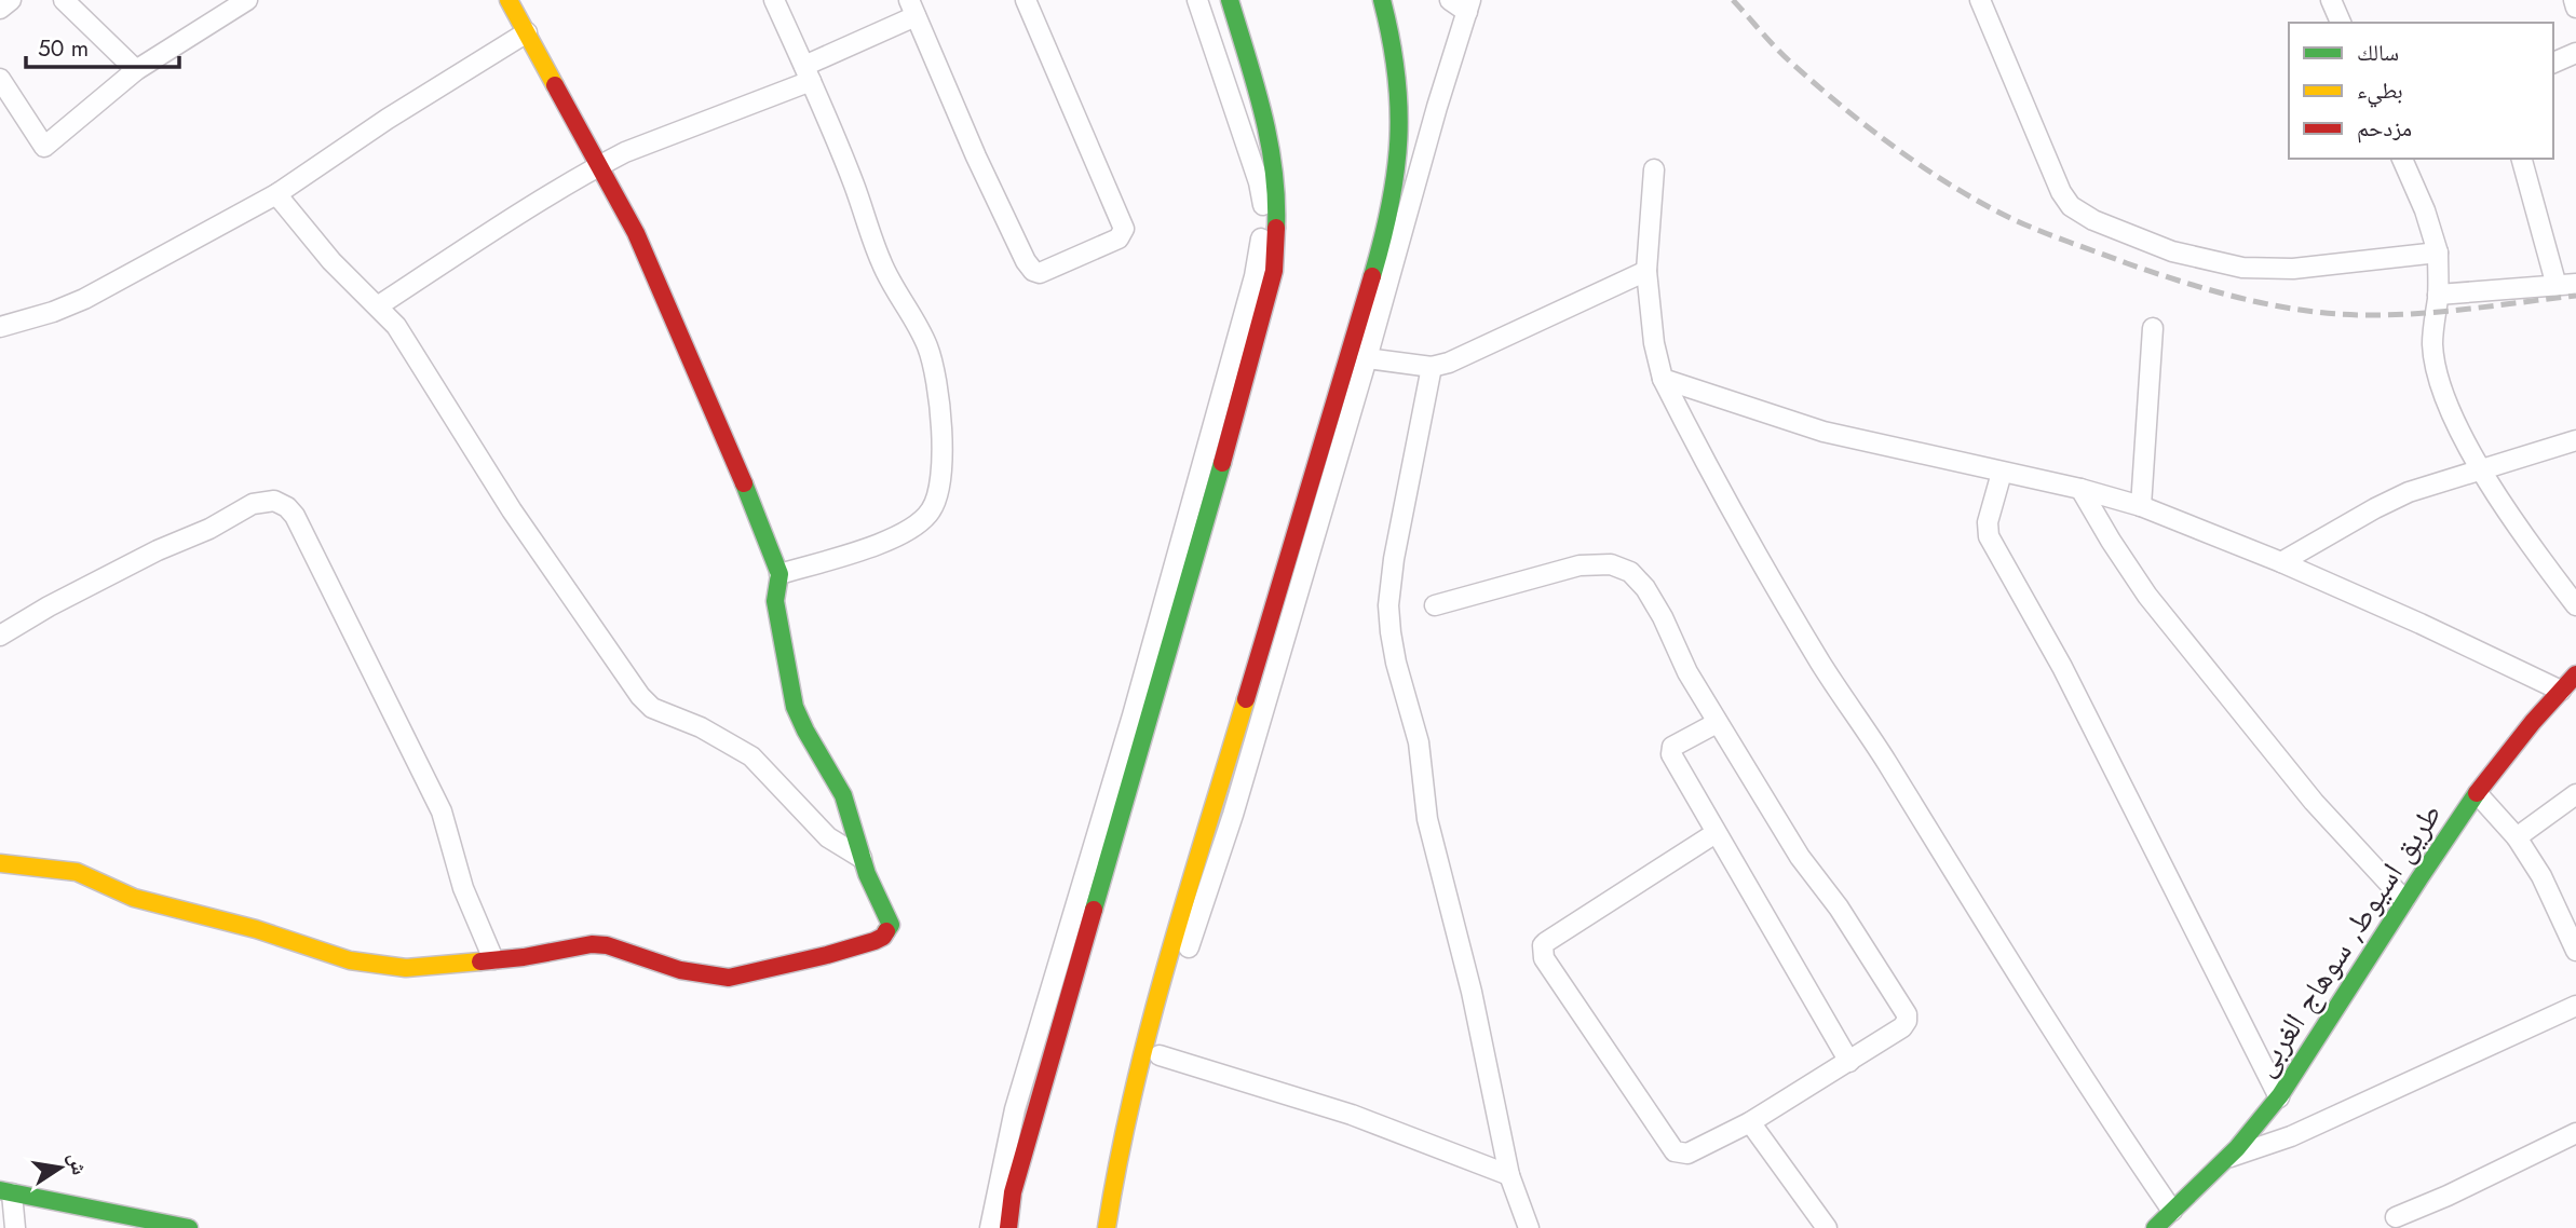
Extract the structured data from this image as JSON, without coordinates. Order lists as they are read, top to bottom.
{
  "streets": {
    "main road": ["طريق اسيوط, سوهاج الغربى"]
  },
  "legend": ["سالك", "بطيء", "مزدحم"],
  "scale_bar": "50 m",
  "north": "right"
}
